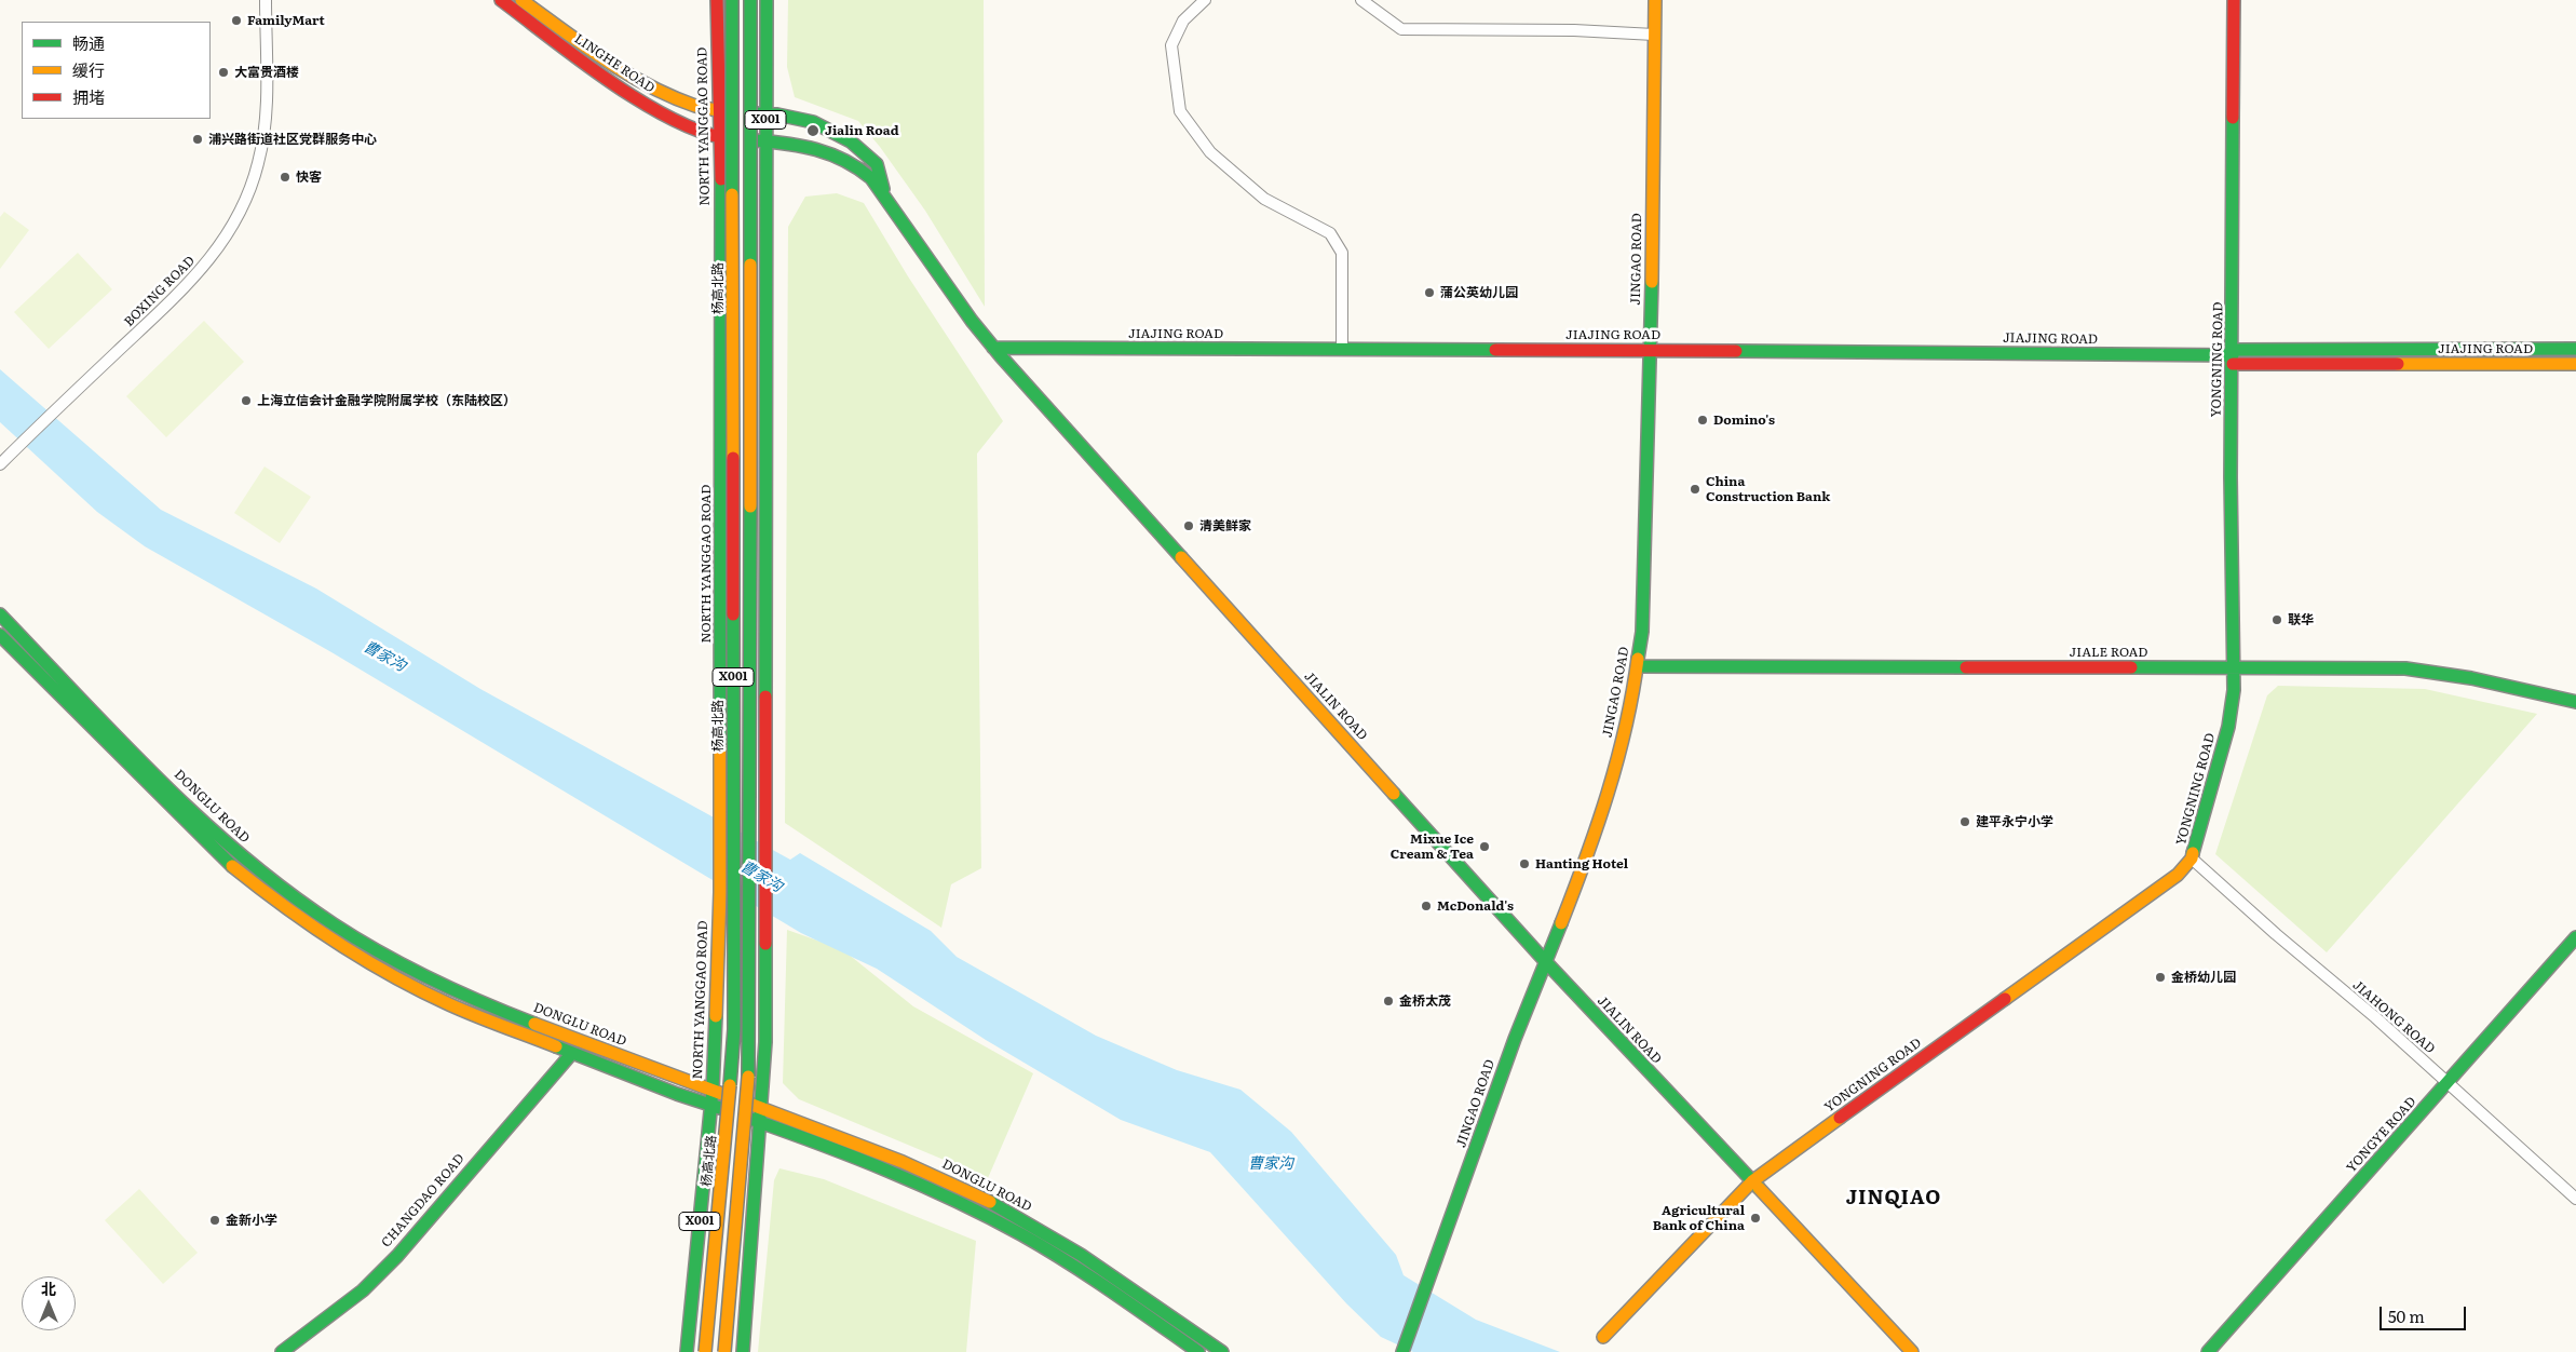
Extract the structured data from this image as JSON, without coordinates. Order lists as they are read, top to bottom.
{
  "streets": {
    "main road": [
      "LINGHE ROAD",
      "X001",
      "NORTH YANGGAO ROAD",
      "JINGAO ROAD",
      "杨高北路",
      "JIAJING ROAD",
      "YONGNING ROAD",
      "JIALE ROAD",
      "JIALIN ROAD",
      "DONGLU ROAD",
      "YONGYE ROAD",
      "CHANGDAO ROAD"
    ],
    "street": ["BOXING ROAD", "JIAHONG ROAD"]
  },
  "crossings": [
    ["LINGHE ROAD", "X001"],
    ["LINGHE ROAD", "NORTH YANGGAO ROAD"],
    ["LINGHE ROAD", "JIALIN ROAD"],
    ["X001", "JIALIN ROAD"],
    ["X001", "DONGLU ROAD"],
    ["NORTH YANGGAO ROAD", "JIALIN ROAD"],
    ["NORTH YANGGAO ROAD", "DONGLU ROAD"],
    ["JINGAO ROAD", "JIAJING ROAD"],
    ["JINGAO ROAD", "JIALE ROAD"],
    ["JINGAO ROAD", "JIALIN ROAD"],
    ["JIAJING ROAD", "YONGNING ROAD"],
    ["JIAJING ROAD", "JIALIN ROAD"],
    ["YONGNING ROAD", "JIALE ROAD"],
    ["YONGNING ROAD", "JIALIN ROAD"],
    ["YONGNING ROAD", "JIAHONG ROAD"],
    ["DONGLU ROAD", "CHANGDAO ROAD"],
    ["JIAHONG ROAD", "YONGYE ROAD"]
  ],
  "districts": ["JINQIAO"],
  "water": ["曹家沟"],
  "places": [
    "FamilyMart",
    "大富贵酒楼",
    "Jialin Road",
    "浦兴路街道社区党群服务中心",
    "快客",
    "蒲公英幼儿园",
    "上海立信会计金融学院附属学校（东陆校区）",
    "Domino's",
    "China Construction Bank",
    "清美鲜家",
    "联华",
    "建平永宁小学",
    "Mixue Ice Cream & Tea",
    "Hanting Hotel",
    "McDonald's",
    "金桥幼儿园",
    "金桥太茂",
    "Agricultural Bank of China",
    "金新小学"
  ],
  "legend": ["畅通", "缓行", "拥堵"],
  "scale_bar": "50 m",
  "north": "top"
}
